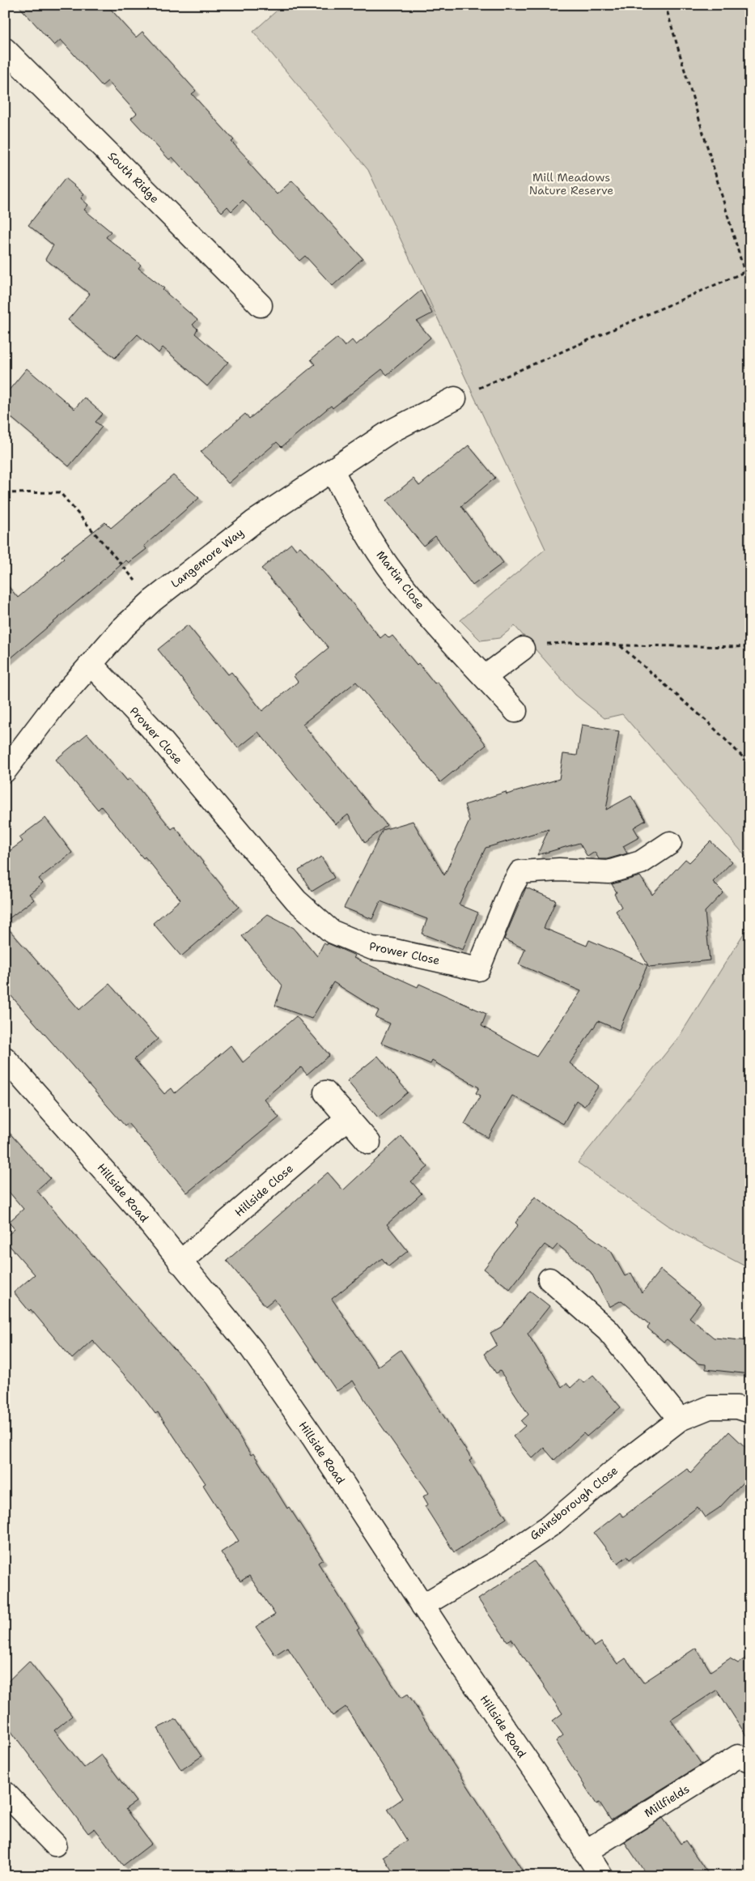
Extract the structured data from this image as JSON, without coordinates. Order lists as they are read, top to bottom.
{
  "streets": {
    "street": [
      "South Ridge",
      "Langemore Way",
      "Martin Close",
      "Prower Close",
      "Hillside Close",
      "Hillside Road",
      "Gainsborough Close",
      "Millfields"
    ]
  },
  "crossings": [
    ["Langemore Way", "Martin Close"],
    ["Langemore Way", "Prower Close"],
    ["Hillside Close", "Hillside Road"],
    ["Hillside Road", "Gainsborough Close"],
    ["Hillside Road", "Millfields"]
  ],
  "parks": ["Mill Meadows Nature Reserve"]
}
